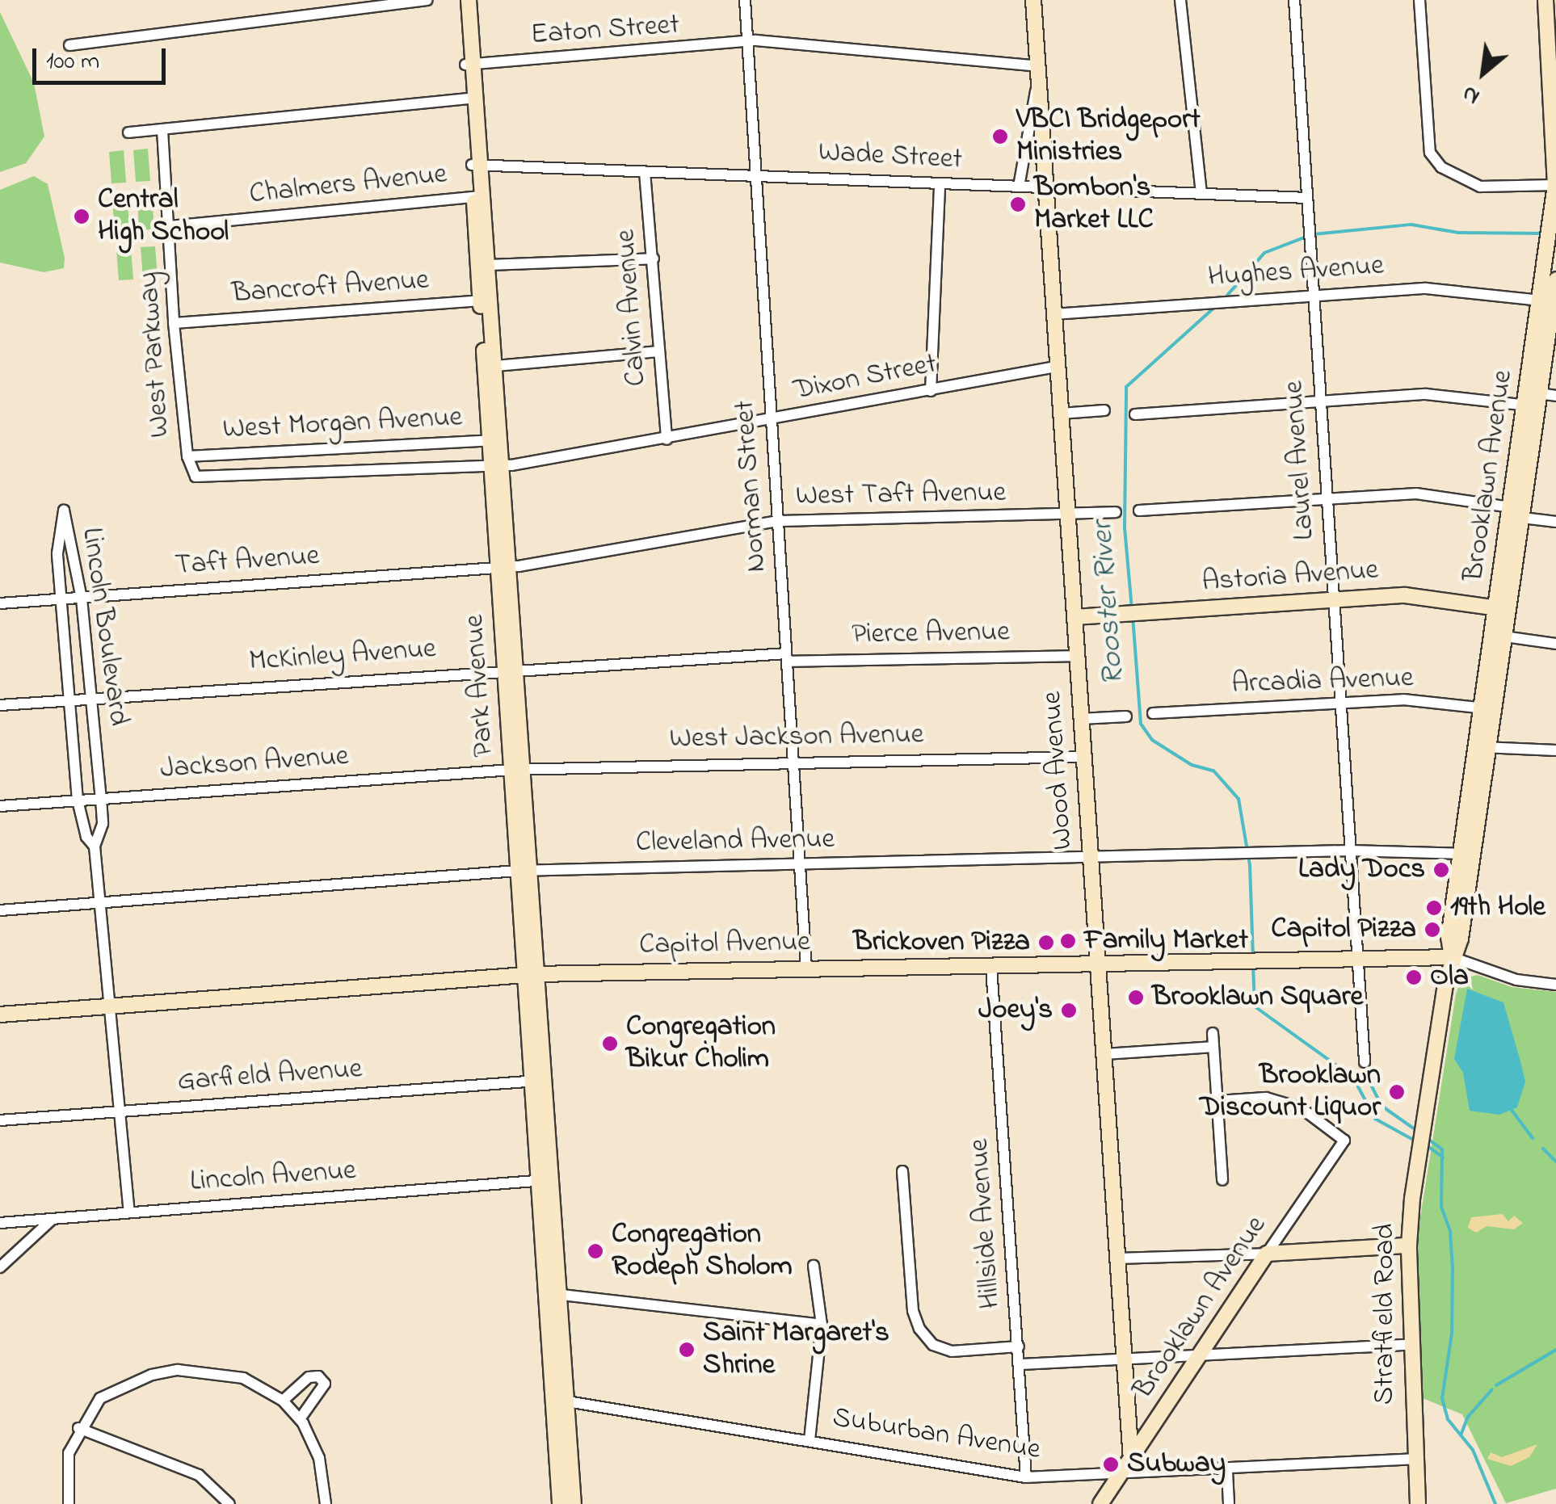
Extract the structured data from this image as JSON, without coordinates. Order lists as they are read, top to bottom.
{
  "streets": {
    "main road": [
      "Brooklawn Avenue",
      "Astoria Avenue",
      "Park Avenue",
      "Wood Avenue",
      "Capitol Avenue",
      "Stratfield Road"
    ],
    "street": [
      "Eaton Street",
      "Wade Street",
      "Chalmers Avenue",
      "Hughes Avenue",
      "Bancroft Avenue",
      "Calvin Avenue",
      "West Parkway",
      "Dixon Street",
      "West Morgan Avenue",
      "Laurel Avenue",
      "Norman Street",
      "West Taft Avenue",
      "Taft Avenue",
      "Lincoln Boulevard",
      "Pierce Avenue",
      "McKinley Avenue",
      "Arcadia Avenue",
      "West Jackson Avenue",
      "Jackson Avenue",
      "Cleveland Avenue",
      "Garfield Avenue",
      "Lincoln Avenue",
      "Hillside Avenue",
      "Suburban Avenue"
    ]
  },
  "crossings": [
    ["Eaton Street", "Norman Street"],
    ["Eaton Street", "Park Avenue"],
    ["Eaton Street", "Wood Avenue"],
    ["Wade Street", "Calvin Avenue"],
    ["Wade Street", "Laurel Avenue"],
    ["Wade Street", "Norman Street"],
    ["Wade Street", "Park Avenue"],
    ["Wade Street", "Wood Avenue"],
    ["Chalmers Avenue", "West Parkway"],
    ["Chalmers Avenue", "Park Avenue"],
    ["Hughes Avenue", "Laurel Avenue"],
    ["Hughes Avenue", "Brooklawn Avenue"],
    ["Hughes Avenue", "Wood Avenue"],
    ["Bancroft Avenue", "West Parkway"],
    ["Bancroft Avenue", "Park Avenue"],
    ["Calvin Avenue", "Dixon Street"],
    ["West Parkway", "West Morgan Avenue"],
    ["Dixon Street", "West Morgan Avenue"],
    ["Dixon Street", "Norman Street"],
    ["Dixon Street", "Park Avenue"],
    ["Dixon Street", "Wood Avenue"],
    ["West Morgan Avenue", "Park Avenue"],
    ["Laurel Avenue", "Astoria Avenue"],
    ["Laurel Avenue", "Arcadia Avenue"],
    ["Laurel Avenue", "Cleveland Avenue"],
    ["Laurel Avenue", "Capitol Avenue"],
    ["Brooklawn Avenue", "Astoria Avenue"],
    ["Brooklawn Avenue", "Arcadia Avenue"],
    ["Brooklawn Avenue", "Wood Avenue"],
    ["Brooklawn Avenue", "Cleveland Avenue"],
    ["Brooklawn Avenue", "Capitol Avenue"],
    ["Brooklawn Avenue", "Stratfield Road"],
    ["Brooklawn Avenue", "Suburban Avenue"],
    ["Norman Street", "West Taft Avenue"],
    ["Norman Street", "Pierce Avenue"],
    ["Norman Street", "McKinley Avenue"],
    ["Norman Street", "West Jackson Avenue"],
    ["Norman Street", "Cleveland Avenue"],
    ["Norman Street", "Capitol Avenue"],
    ["West Taft Avenue", "Taft Avenue"],
    ["West Taft Avenue", "Park Avenue"],
    ["West Taft Avenue", "Wood Avenue"],
    ["Taft Avenue", "Lincoln Boulevard"],
    ["Taft Avenue", "Park Avenue"],
    ["Astoria Avenue", "Wood Avenue"],
    ["Lincoln Boulevard", "McKinley Avenue"],
    ["Lincoln Boulevard", "Jackson Avenue"],
    ["Lincoln Boulevard", "Cleveland Avenue"],
    ["Lincoln Boulevard", "Capitol Avenue"],
    ["Lincoln Boulevard", "Garfield Avenue"],
    ["Lincoln Boulevard", "Lincoln Avenue"],
    ["Pierce Avenue", "McKinley Avenue"],
    ["Pierce Avenue", "Wood Avenue"],
    ["McKinley Avenue", "Park Avenue"],
    ["Park Avenue", "West Jackson Avenue"],
    ["Park Avenue", "Jackson Avenue"],
    ["Park Avenue", "Cleveland Avenue"],
    ["Park Avenue", "Capitol Avenue"],
    ["Park Avenue", "Garfield Avenue"],
    ["Park Avenue", "Lincoln Avenue"],
    ["Park Avenue", "Suburban Avenue"],
    ["West Jackson Avenue", "Jackson Avenue"],
    ["West Jackson Avenue", "Wood Avenue"],
    ["Wood Avenue", "Cleveland Avenue"],
    ["Wood Avenue", "Capitol Avenue"],
    ["Capitol Avenue", "Hillside Avenue"],
    ["Hillside Avenue", "Suburban Avenue"],
    ["Stratfield Road", "Suburban Avenue"]
  ],
  "water": ["Rooster River"],
  "places": [
    "VBCI Bridgeport Ministries",
    "Bombon's Market LLC",
    "Central High School",
    "Lady Docs",
    "19th Hole",
    "Capitol Pizza",
    "Family Market",
    "Brickoven Pizza",
    "Ola",
    "Brooklawn Square",
    "Joey's",
    "Congregation Bikur Cholim",
    "Brooklawn Discount Liquor",
    "Congregation Rodeph Sholom",
    "Saint Margaret's Shrine",
    "Subway"
  ],
  "scale_bar": "100 m",
  "north": "bottom left"
}
